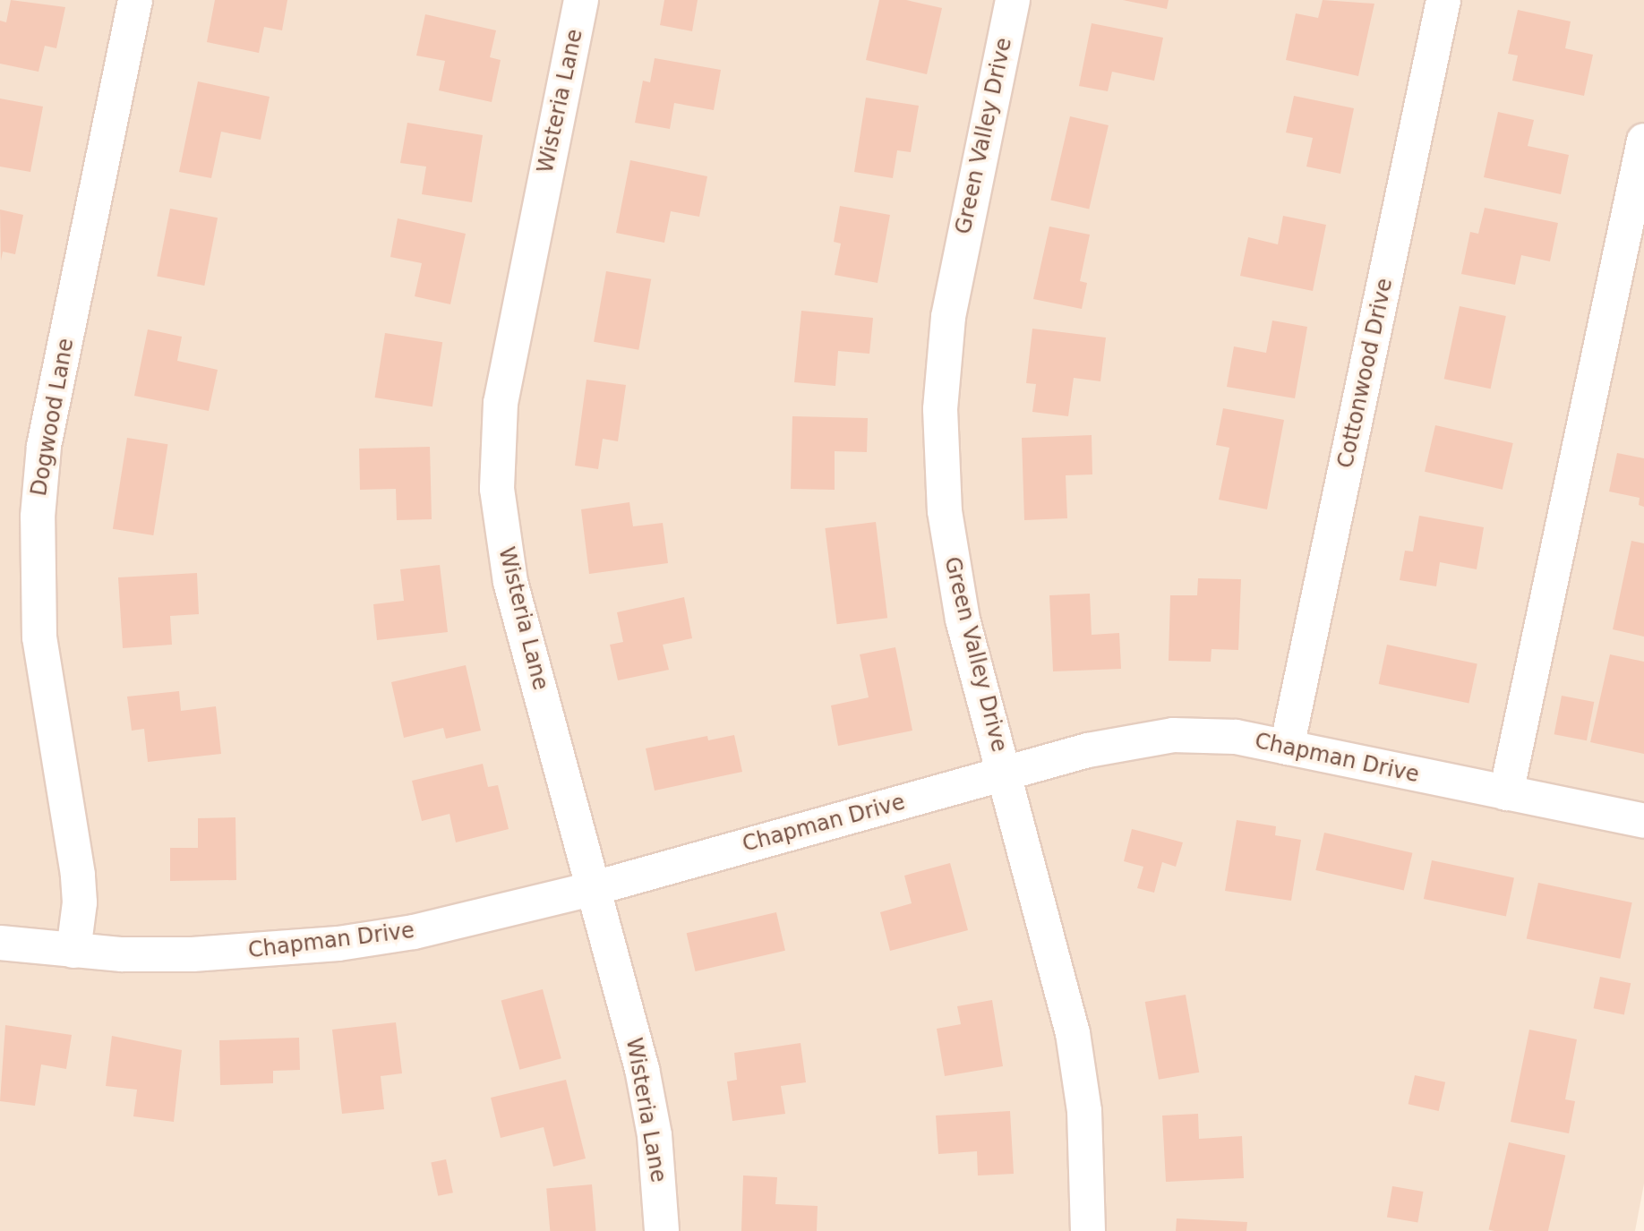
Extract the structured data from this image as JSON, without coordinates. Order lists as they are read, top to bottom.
{
  "streets": {
    "street": [
      "Wisteria Lane",
      "Green Valley Drive",
      "Cottonwood Drive",
      "Dogwood Lane",
      "Chapman Drive"
    ]
  },
  "crossings": [
    ["Wisteria Lane", "Chapman Drive"],
    ["Green Valley Drive", "Chapman Drive"],
    ["Cottonwood Drive", "Chapman Drive"],
    ["Dogwood Lane", "Chapman Drive"]
  ]
}
